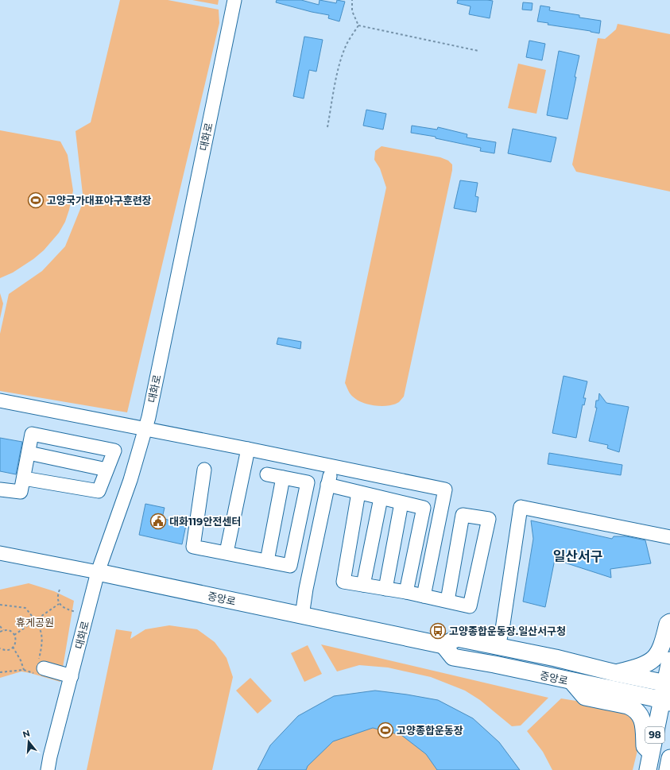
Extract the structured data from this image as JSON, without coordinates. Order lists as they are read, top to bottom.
{
  "streets": {
    "main road": ["중앙로", "98"],
    "street": ["대화로"]
  },
  "crossings": [
    ["대화로", "중앙로"],
    ["중앙로", "98"]
  ],
  "districts": ["일산서구"],
  "parks": ["휴게공원"],
  "places": {
    "sports": ["고양국가대표야구훈련장", "고양종합운동장"],
    "public building": ["대화119안전센터"],
    "bus stop": ["고양종합운동장.일산서구청"]
  },
  "north": "top"
}
